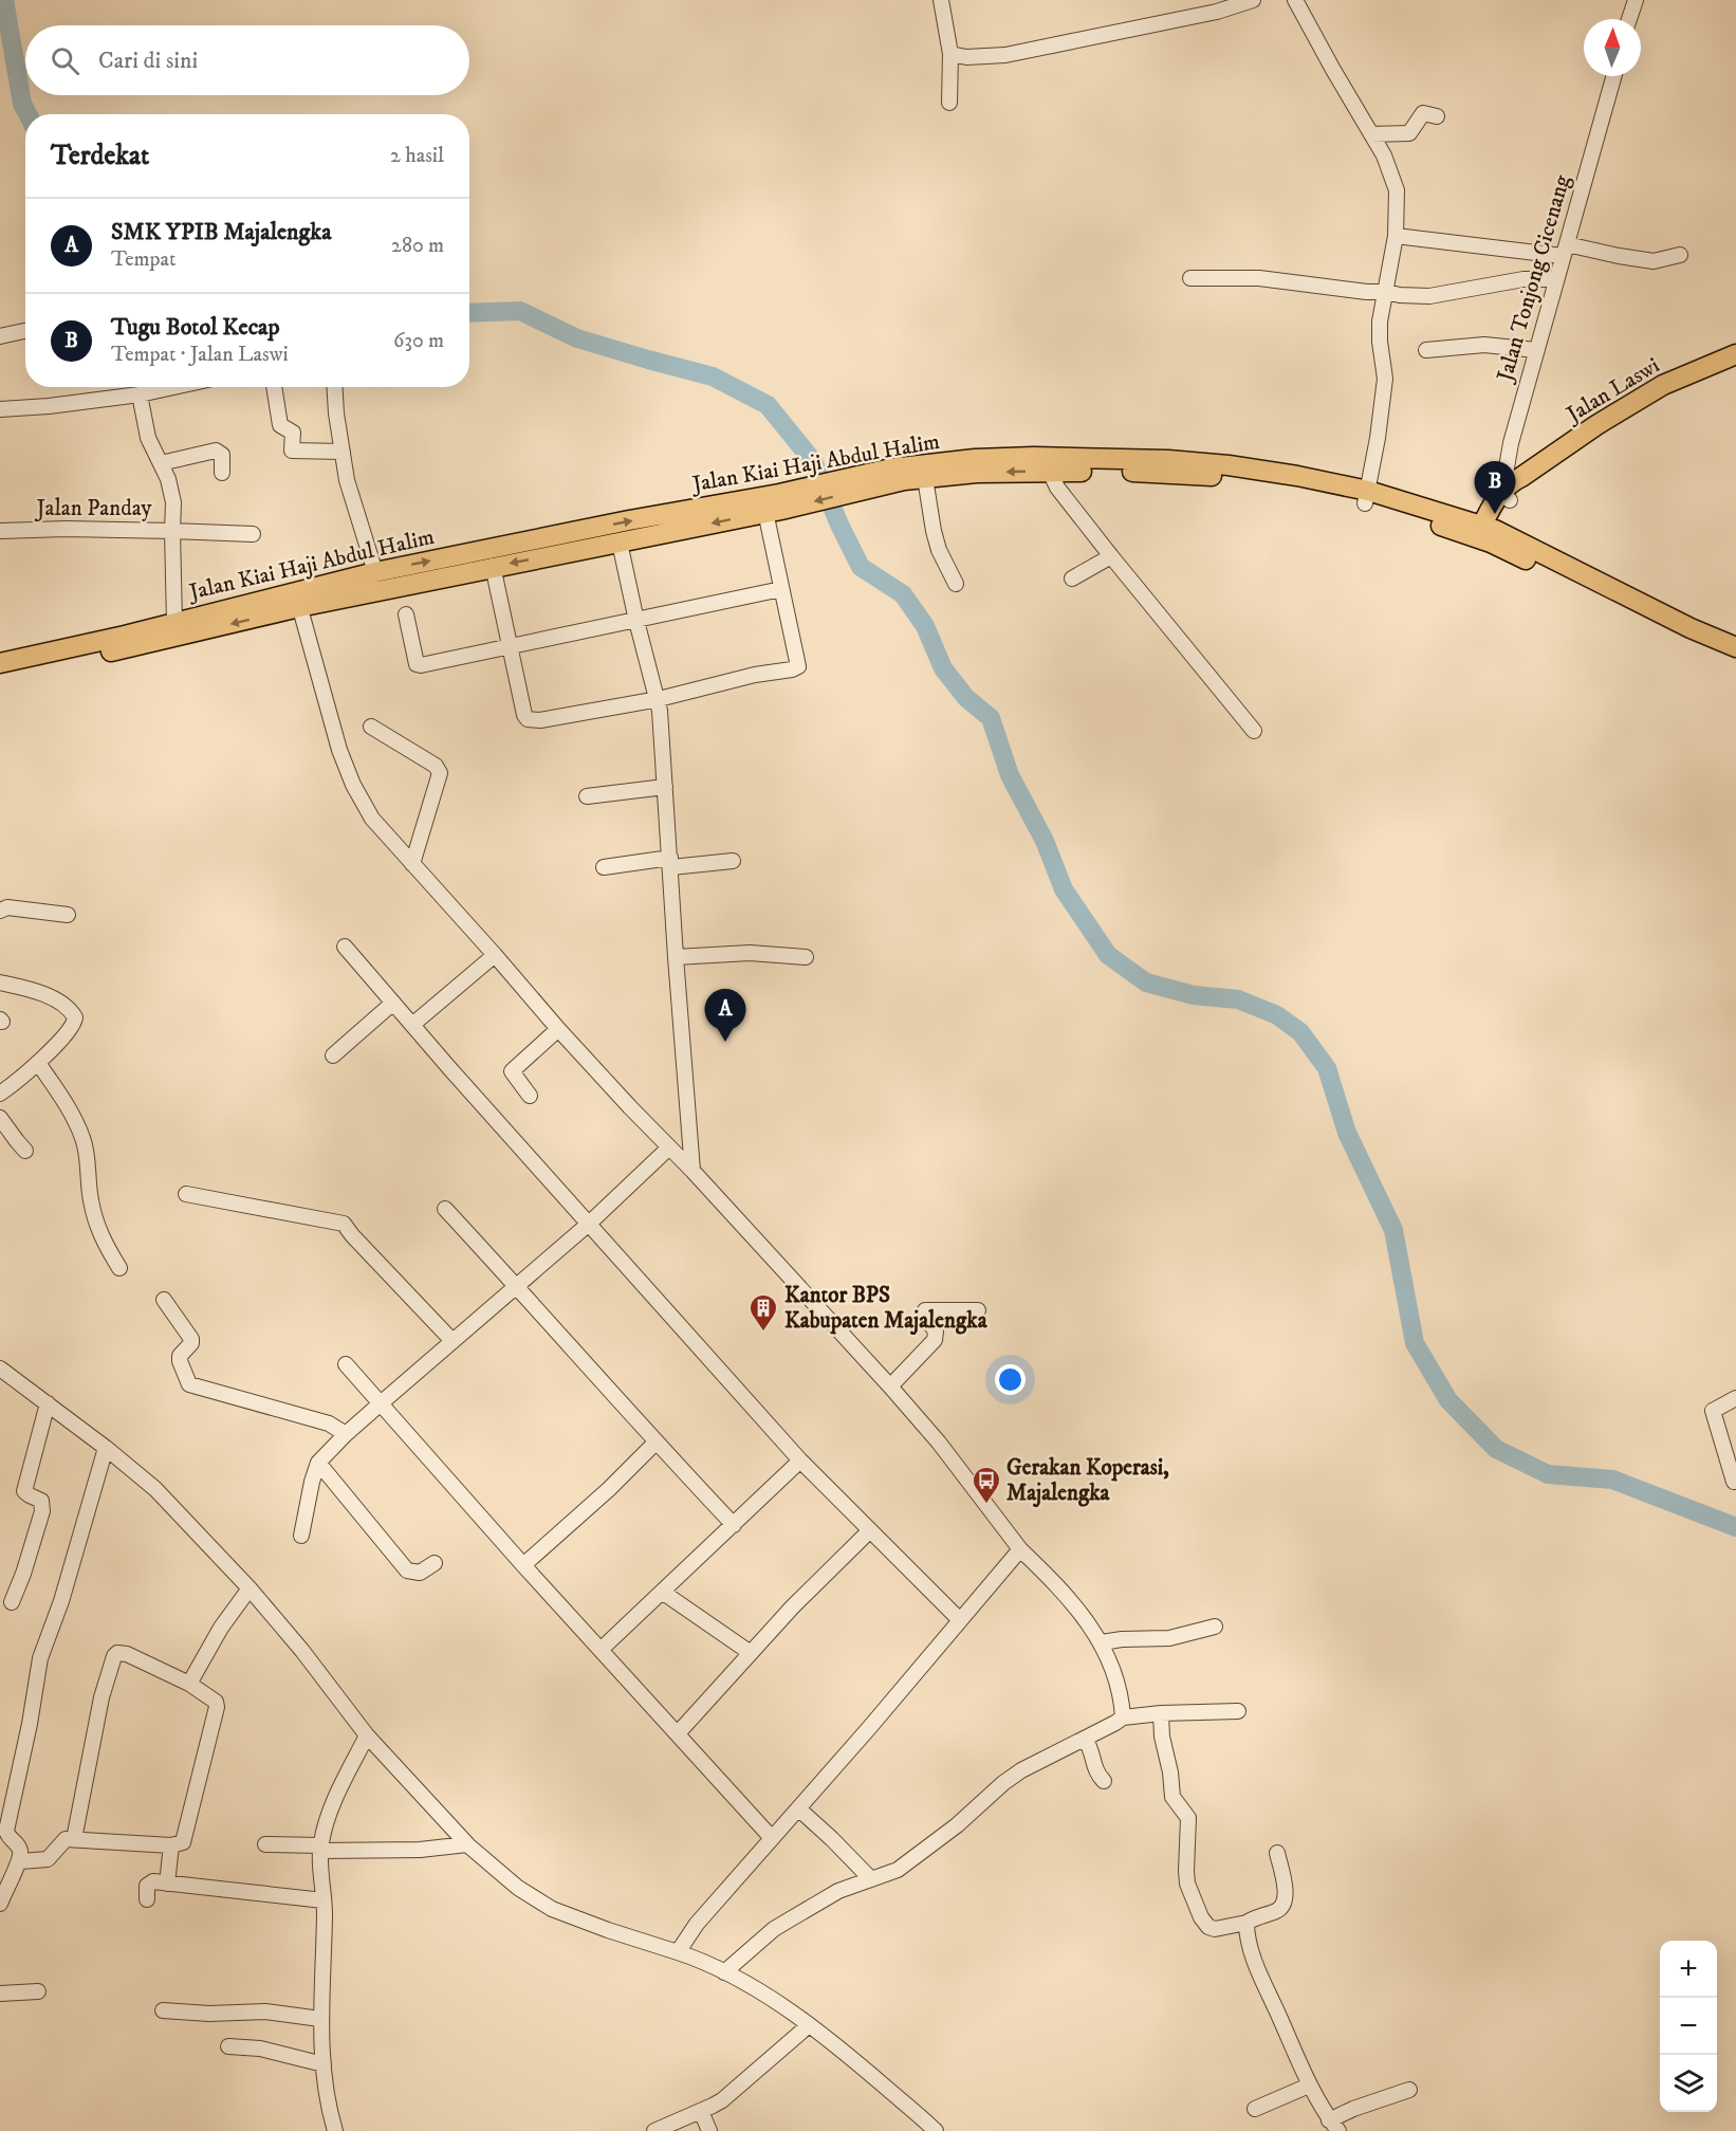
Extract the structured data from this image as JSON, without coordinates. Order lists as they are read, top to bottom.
{
  "streets": {
    "main road": ["Jalan Laswi", "Jalan Kiai Haji Abdul Halim"],
    "street": ["Jalan Tonjong Cicenang", "Jalan Panday"]
  },
  "crossings": [
    ["Jalan Tonjong Cicenang", "Jalan Laswi"],
    ["Jalan Laswi", "Jalan Kiai Haji Abdul Halim"],
    ["Jalan Kiai Haji Abdul Halim", "Jalan Panday"]
  ],
  "places": {
    "building": ["Kantor BPS Kabupaten Majalengka"],
    "bus stop": ["Gerakan Koperasi, Majalengka"]
  },
  "north": "top",
  "page": {
    "search": "Cari di sini",
    "heading": ["Terdekat", "2 hasil"],
    "list": [
      {
        "mark": "A",
        "name": "SMK YPIB Majalengka",
        "note": "Tempat",
        "value": "280 m"
      },
      {
        "mark": "B",
        "name": "Tugu Botol Kecap",
        "note": "Tempat · Jalan Laswi",
        "value": "630 m"
      }
    ],
    "pins": ["B", "A"],
    "map_buttons": ["+", "−"]
  }
}
